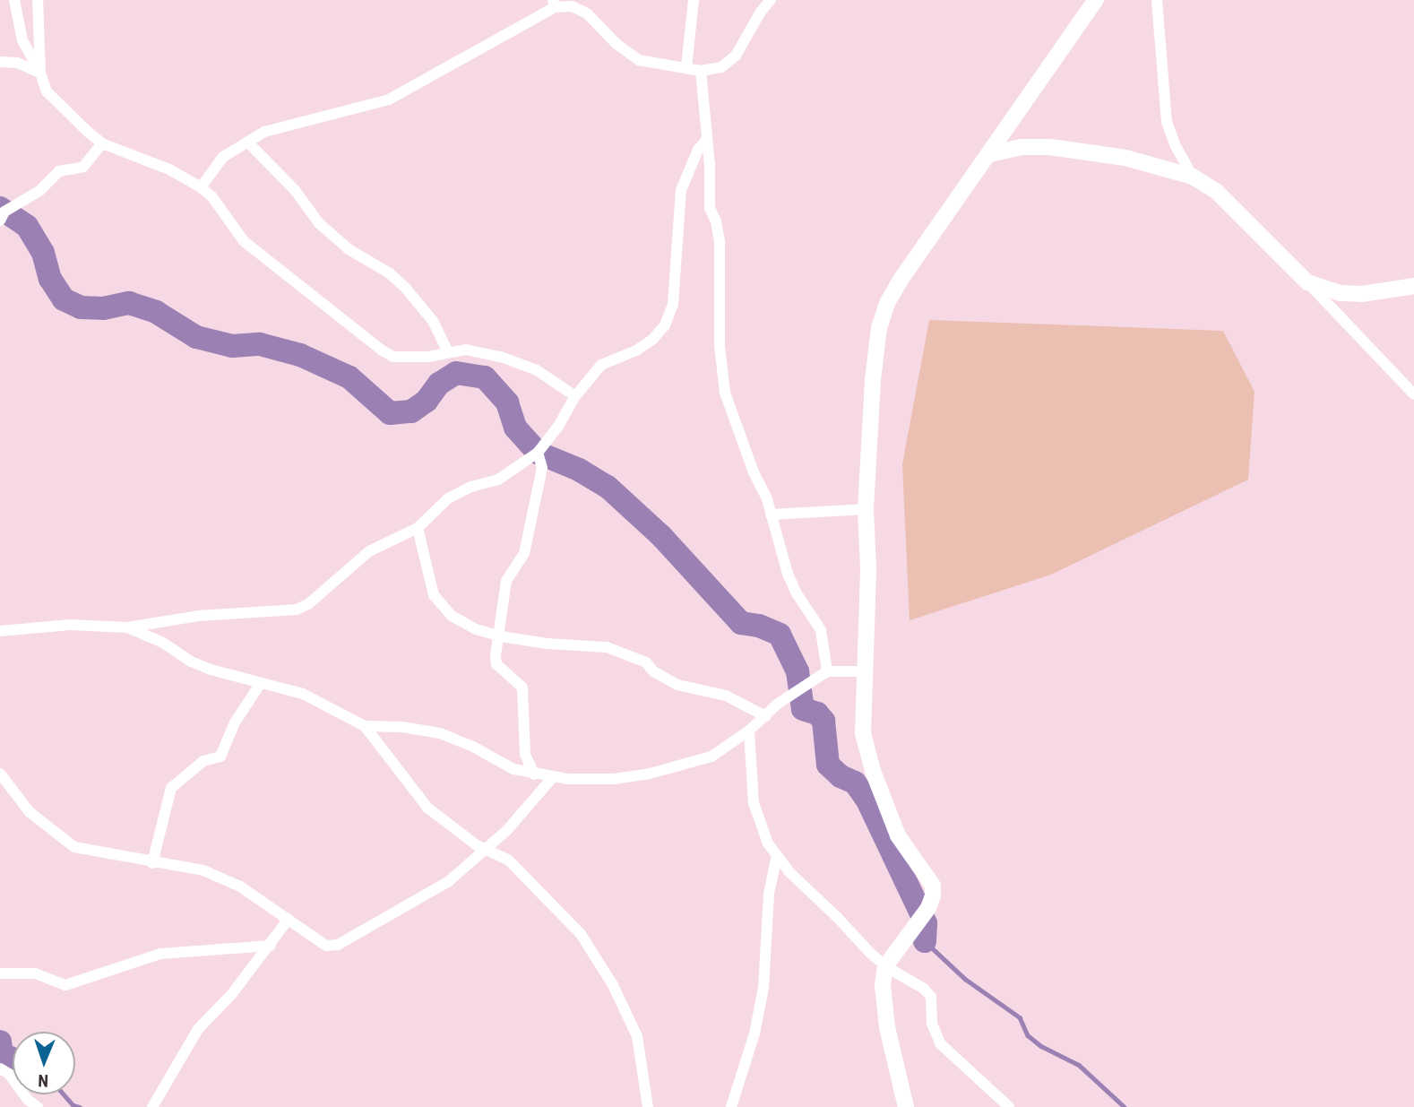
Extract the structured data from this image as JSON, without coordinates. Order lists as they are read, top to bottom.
{
  "north": "bottom"
}
